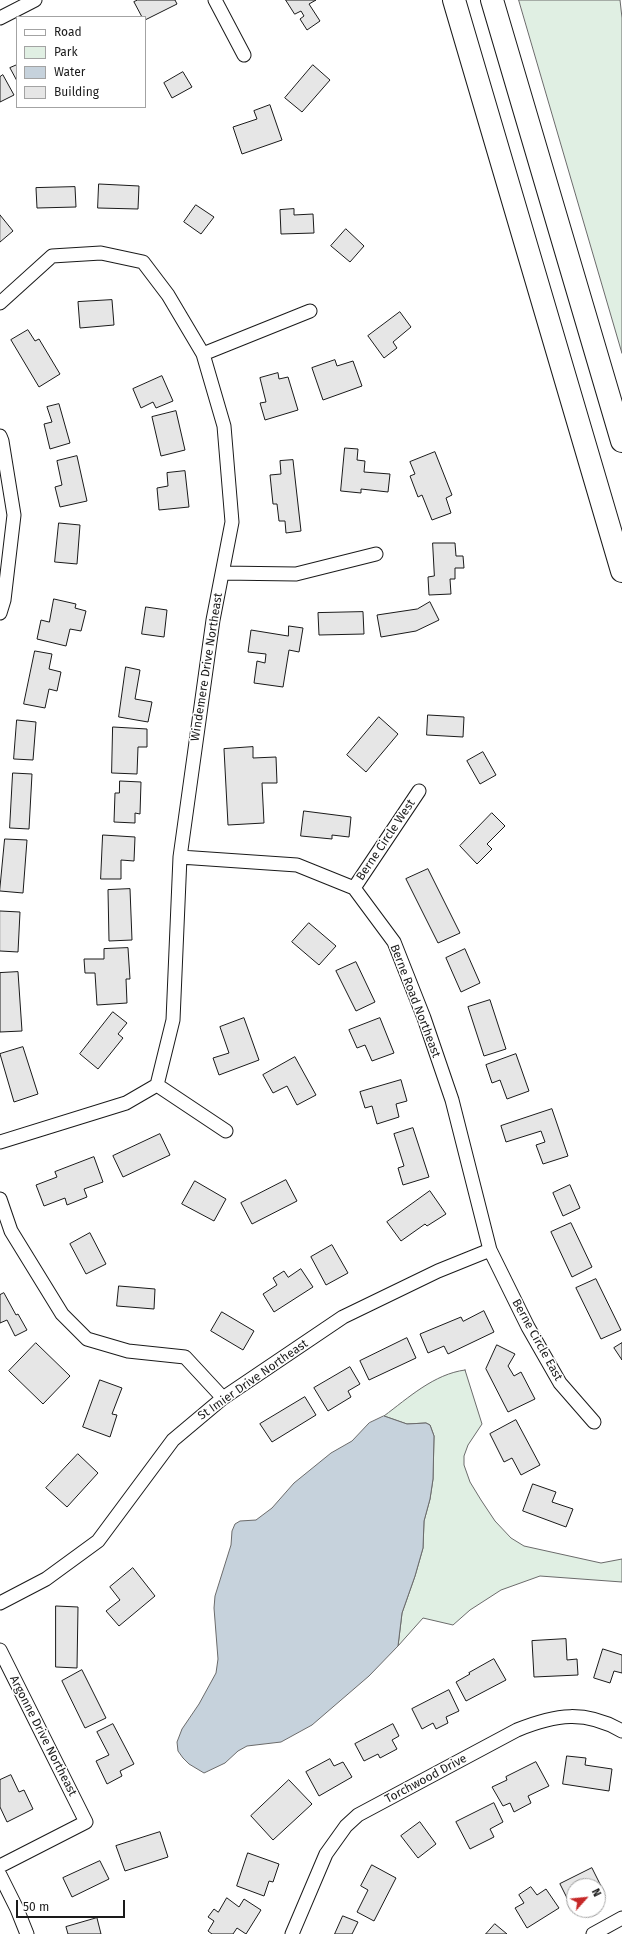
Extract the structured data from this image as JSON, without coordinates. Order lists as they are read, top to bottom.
{
  "streets": {
    "street": [
      "Windemere Drive Northeast",
      "Berne Circle West",
      "Berne Road Northeast",
      "Berne Circle East",
      "St Imier Drive Northeast",
      "Argonne Drive Northeast",
      "Torchwood Drive"
    ]
  },
  "crossings": [
    ["Berne Circle West", "Berne Road Northeast"],
    ["Berne Road Northeast", "Berne Circle East"],
    ["Berne Road Northeast", "St Imier Drive Northeast"],
    ["Berne Circle East", "St Imier Drive Northeast"]
  ],
  "legend": [
    "Road",
    "Park",
    "Water",
    "Building"
  ],
  "scale_bar": "50 m",
  "north": "top right"
}
